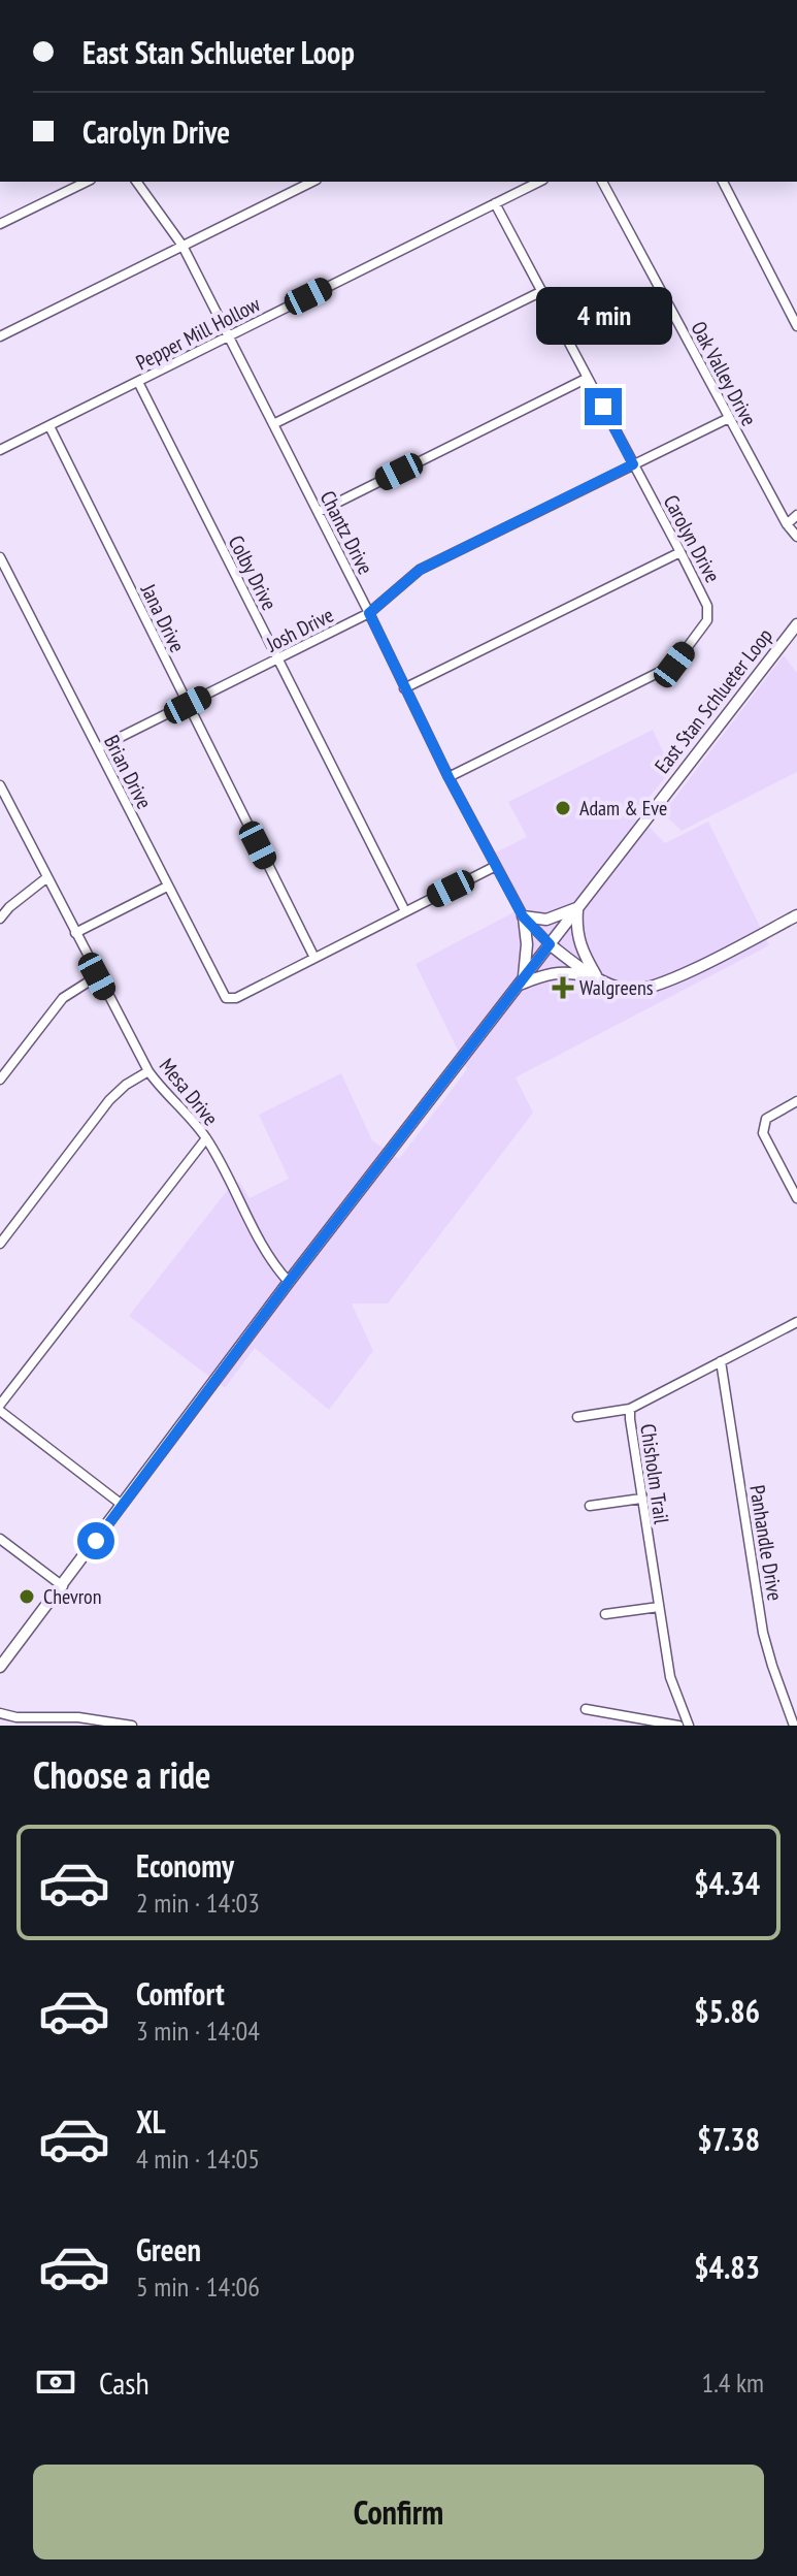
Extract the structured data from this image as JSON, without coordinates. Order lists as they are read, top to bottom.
{
  "streets": {
    "main road": ["East Stan Schlueter Loop"],
    "street": [
      "Pepper Mill Hollow",
      "Oak Valley Drive",
      "Chantz Drive",
      "Carolyn Drive",
      "Colby Drive",
      "Jana Drive",
      "Josh Drive",
      "Brian Drive",
      "Mesa Drive",
      "Chisholm Trail",
      "Panhandle Drive"
    ]
  },
  "crossings": [
    ["Pepper Mill Hollow", "Chantz Drive"],
    ["Pepper Mill Hollow", "Carolyn Drive"],
    ["Pepper Mill Hollow", "Colby Drive"],
    ["Pepper Mill Hollow", "Jana Drive"],
    ["Oak Valley Drive", "Josh Drive"],
    ["Chantz Drive", "Carolyn Drive"],
    ["Chantz Drive", "Josh Drive"],
    ["Chantz Drive", "East Stan Schlueter Loop"],
    ["Carolyn Drive", "Josh Drive"],
    ["Colby Drive", "Josh Drive"],
    ["Jana Drive", "Josh Drive"],
    ["Jana Drive", "Brian Drive"],
    ["Josh Drive", "Brian Drive"],
    ["East Stan Schlueter Loop", "Mesa Drive"],
    ["Chisholm Trail", "Panhandle Drive"]
  ],
  "places": {
    "other": ["Adam & Eve", "Chevron"],
    "health": ["Walgreens"]
  },
  "page": {
    "banner": ["East Stan Schlueter Loop", "Carolyn Drive"],
    "bubble": "4 min",
    "heading": "Choose a ride",
    "list": [
      {
        "name": "Economy",
        "note": "2 min · 14:03",
        "value": "$4.34"
      },
      {
        "name": "Comfort",
        "note": "3 min · 14:04",
        "value": "$5.86"
      },
      {
        "name": "XL",
        "note": "4 min · 14:05",
        "value": "$7.38"
      },
      {
        "name": "Green",
        "note": "5 min · 14:06",
        "value": "$4.83"
      }
    ],
    "pay": ["Cash", "1.4 km"],
    "buttons": "Confirm"
  }
}
